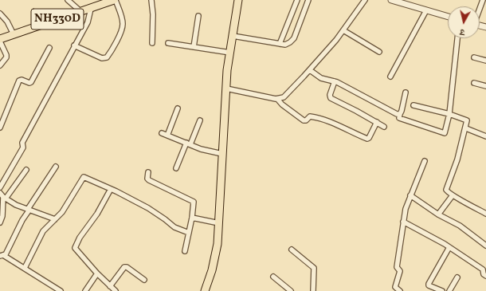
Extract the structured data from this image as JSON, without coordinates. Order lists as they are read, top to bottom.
{
  "streets": {
    "highway": ["NH330D"]
  },
  "north": "bottom"
}
